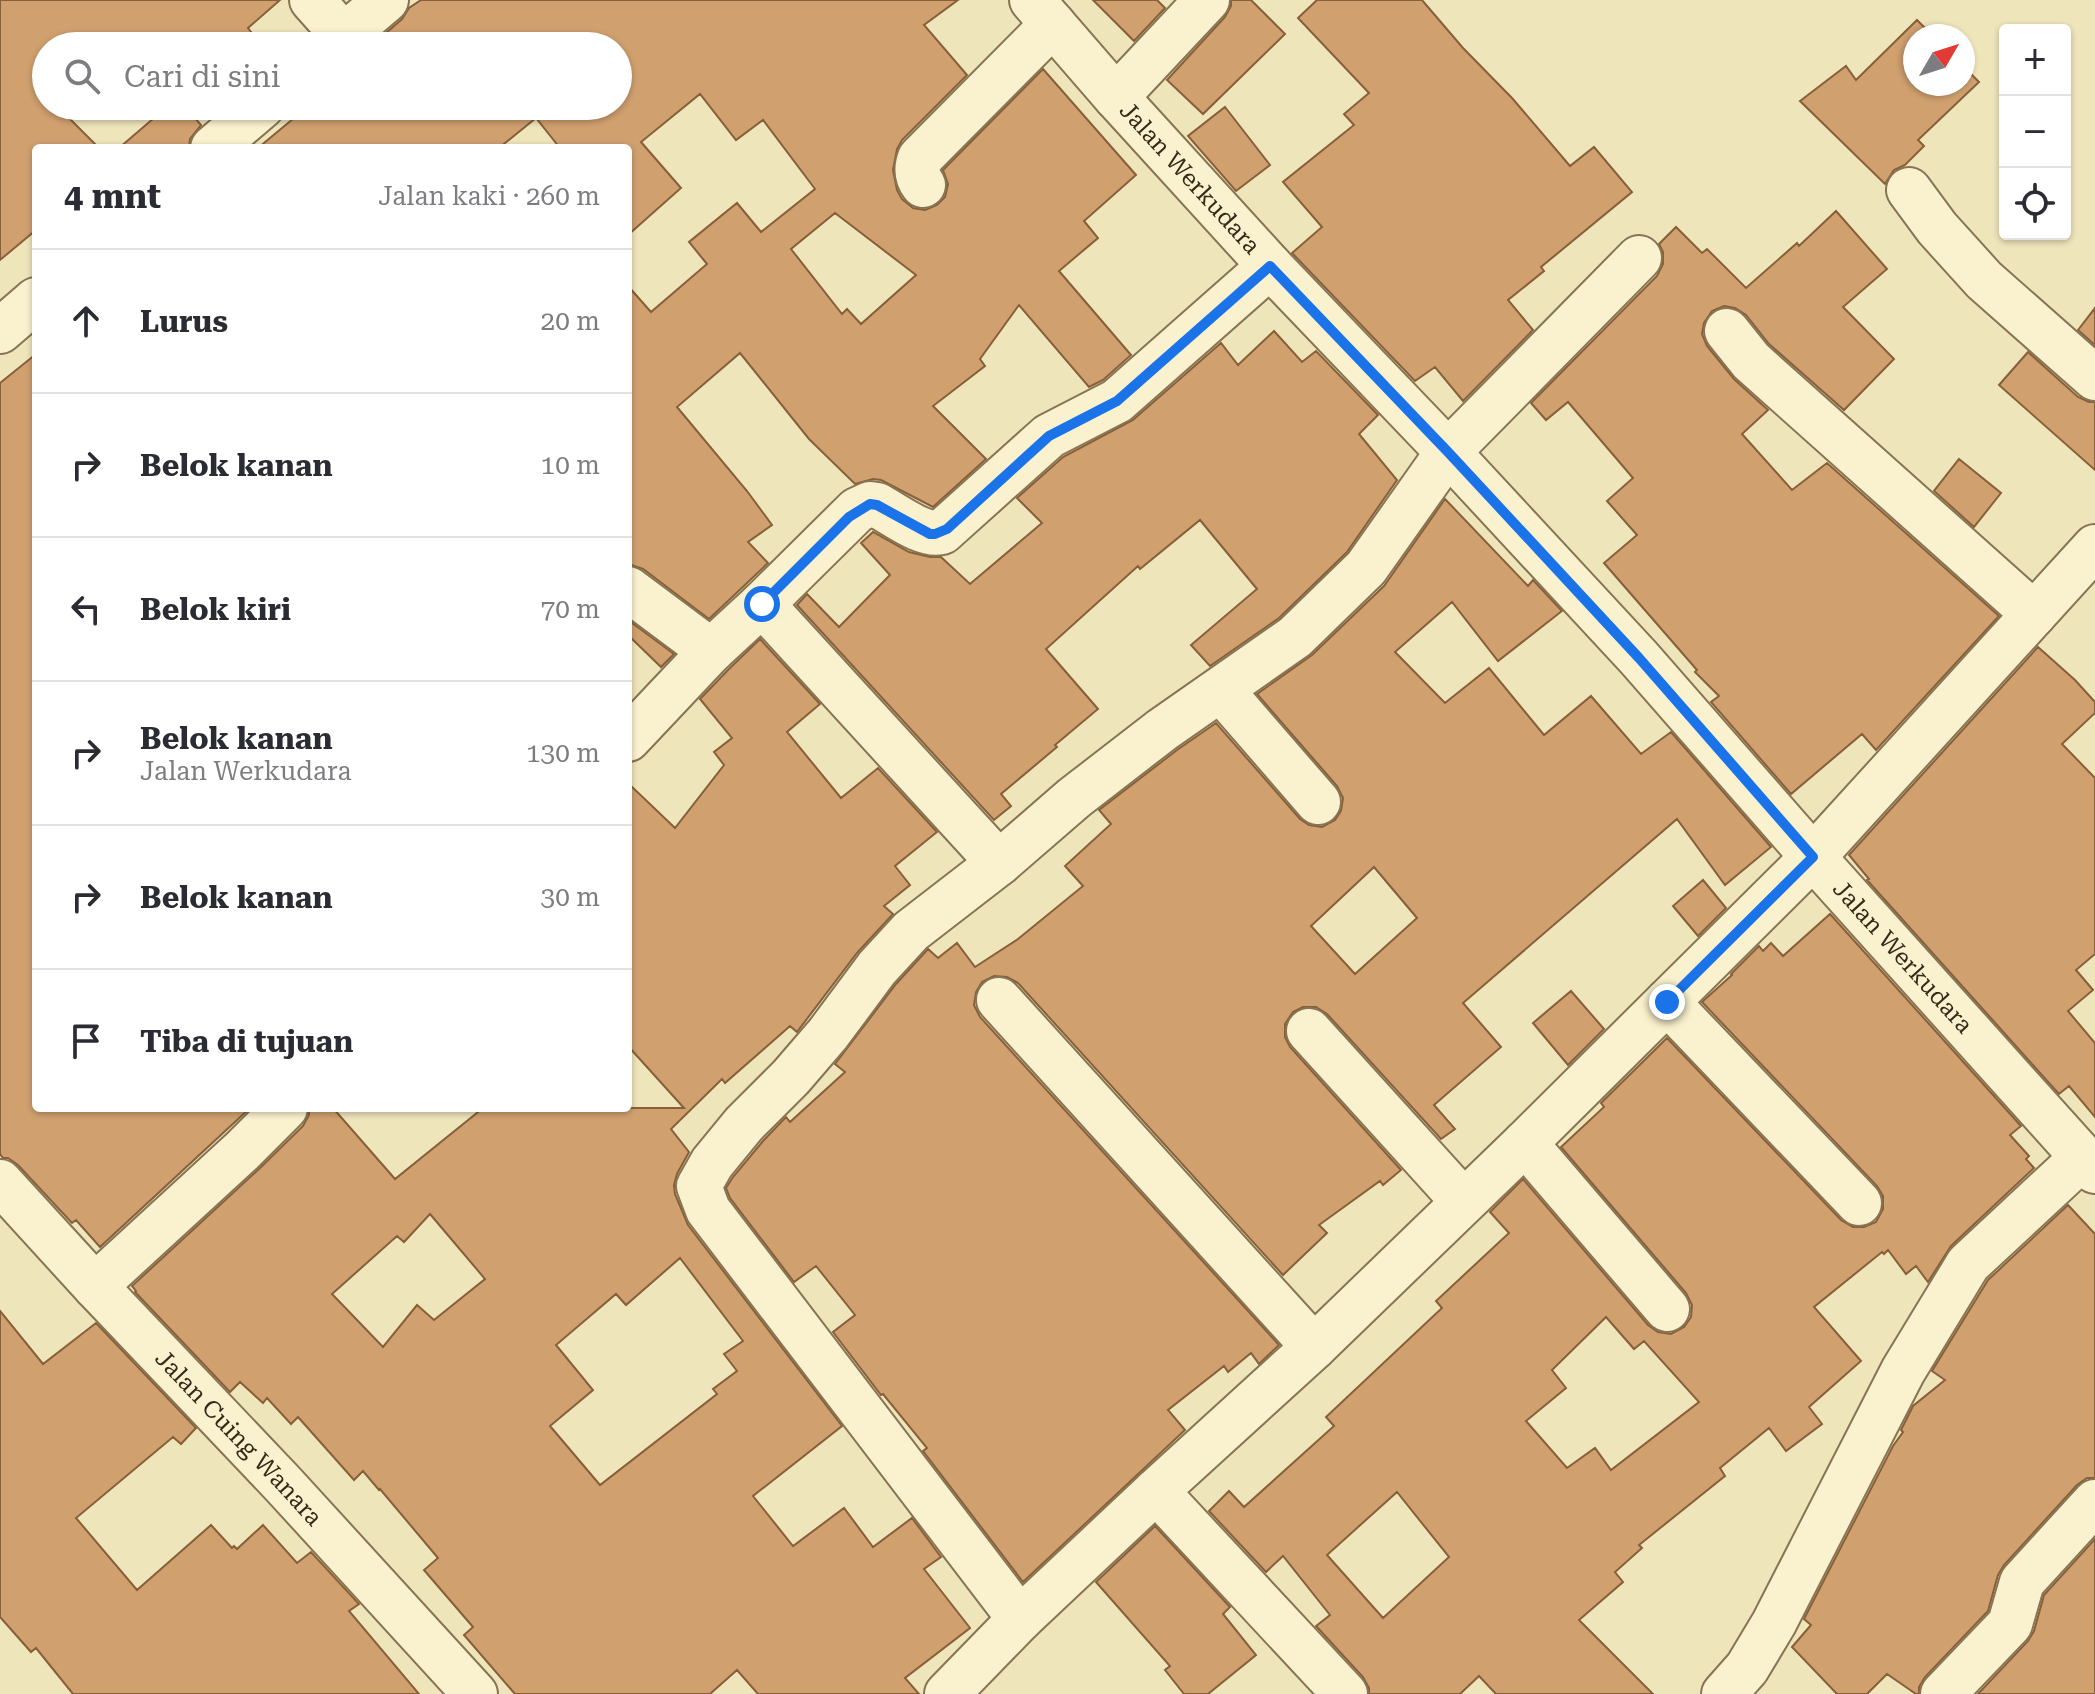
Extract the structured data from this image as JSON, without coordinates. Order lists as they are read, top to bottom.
{
  "streets": {
    "street": ["Jalan Werkudara", "Jalan Cuing Wanara"]
  },
  "north": "top right",
  "page": {
    "map_buttons": ["+", "−"],
    "search": "Cari di sini",
    "heading": ["4 mnt", "Jalan kaki · 260 m"],
    "list": [
      ["Lurus", "20 m"],
      ["Belok kanan", "10 m"],
      ["Belok kiri", "70 m"],
      ["Belok kanan", "Jalan Werkudara", "130 m"],
      ["Belok kanan", "30 m"],
      "Tiba di tujuan"
    ]
  }
}
